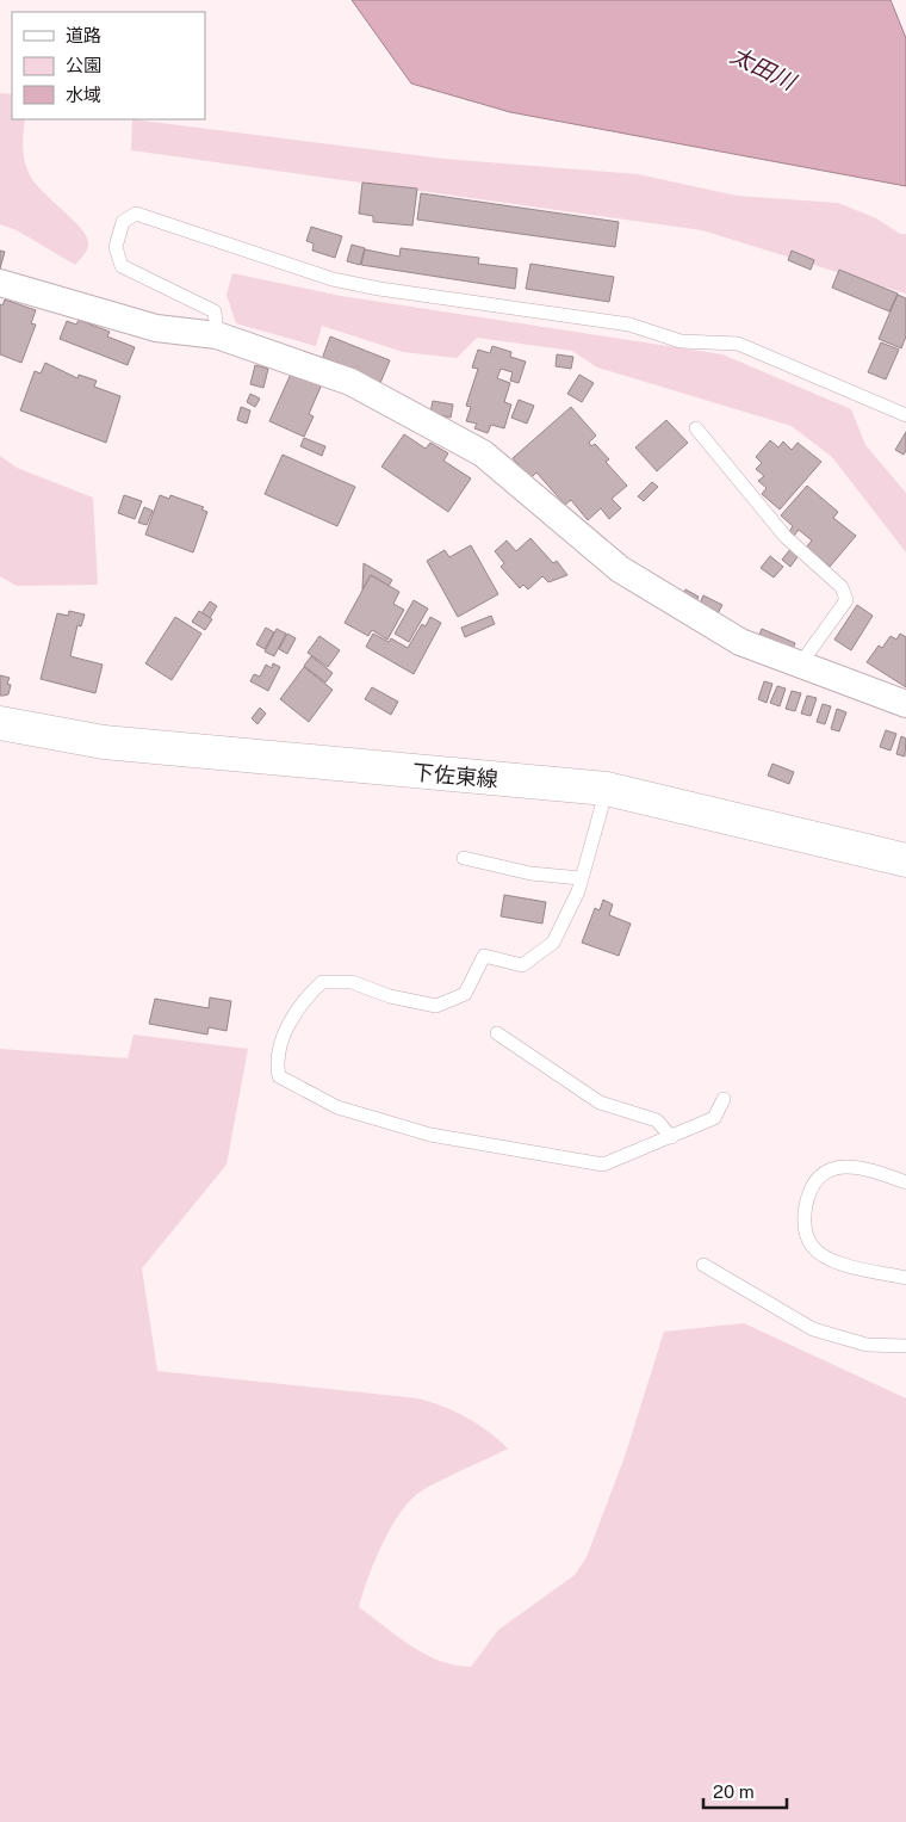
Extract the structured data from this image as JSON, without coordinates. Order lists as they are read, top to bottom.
{
  "streets": {
    "main road": ["下佐東線"]
  },
  "water": ["太田川"],
  "legend": ["道路", "公園", "水域"],
  "scale_bar": "20 m"
}
